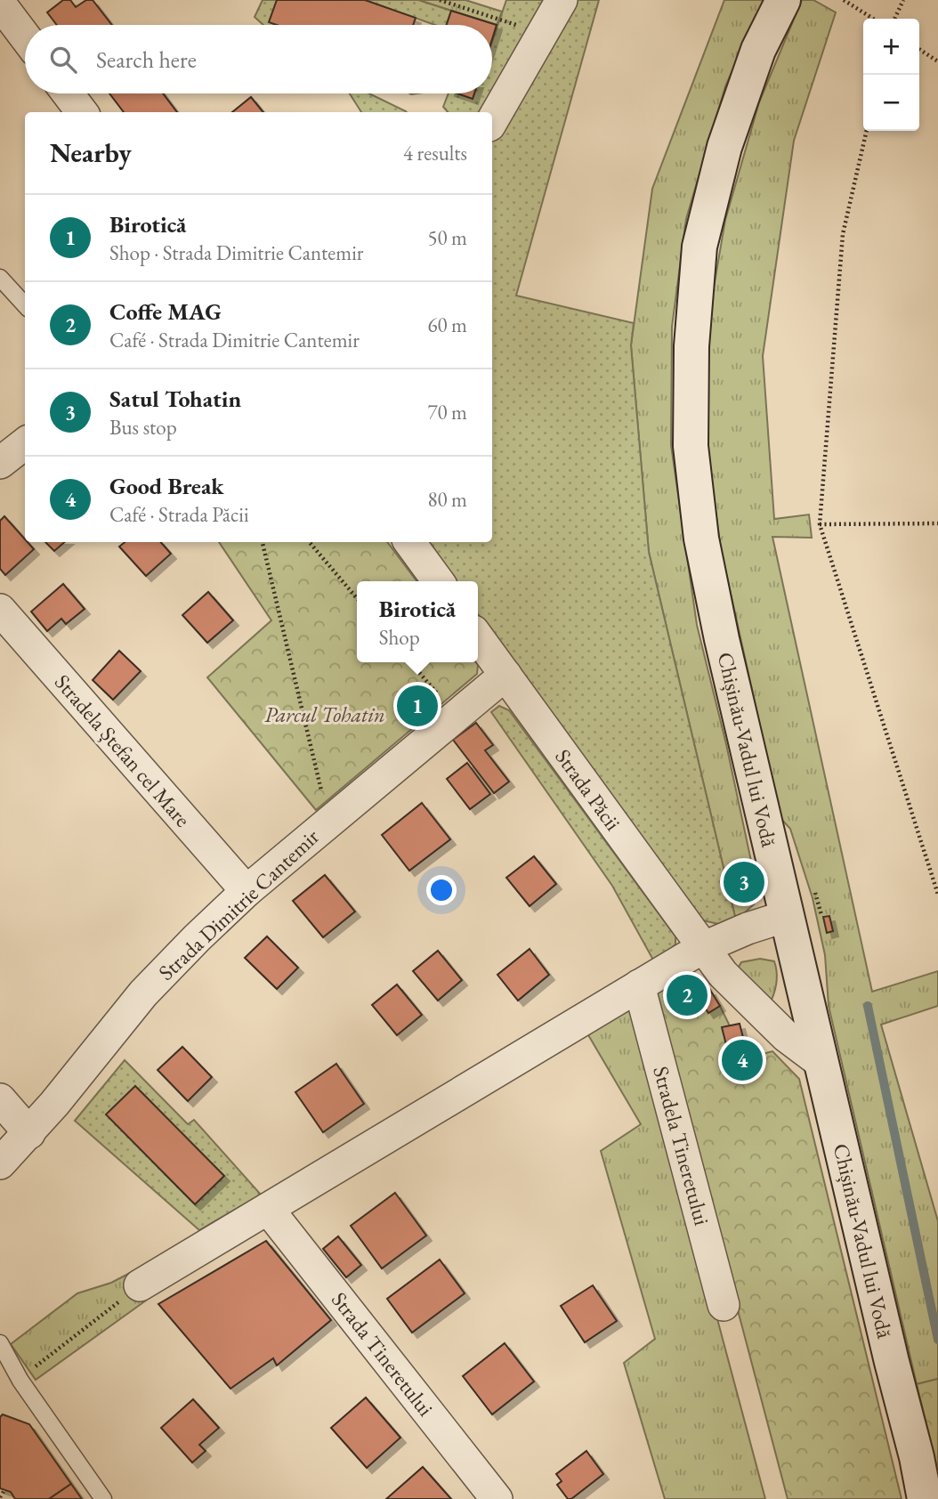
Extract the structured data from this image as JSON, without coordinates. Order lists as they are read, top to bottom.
{
  "streets": {
    "main road": ["Chișinău-Vadul lui Vodă"],
    "street": [
      "Stradela Ștefan cel Mare",
      "Strada Păcii",
      "Strada Dimitrie Cantemir",
      "Stradela Tineretului",
      "Strada Tineretului"
    ]
  },
  "crossings": [
    ["Chișinău-Vadul lui Vodă", "Strada Păcii"],
    ["Stradela Ștefan cel Mare", "Strada Dimitrie Cantemir"],
    ["Strada Păcii", "Strada Dimitrie Cantemir"]
  ],
  "parks": ["Parcul Tohatin"],
  "page": {
    "map_buttons": ["+", "−"],
    "search": "Search here",
    "heading": ["Nearby", "4 results"],
    "list": [
      {
        "mark": "1",
        "name": "Birotică",
        "note": "Shop · Strada Dimitrie Cantemir",
        "value": "50 m"
      },
      {
        "mark": "2",
        "name": "Coffe MAG",
        "note": "Café · Strada Dimitrie Cantemir",
        "value": "60 m"
      },
      {
        "mark": "3",
        "name": "Satul Tohatin",
        "note": "Bus stop",
        "value": "70 m"
      },
      {
        "mark": "4",
        "name": "Good Break",
        "note": "Café · Strada Păcii",
        "value": "80 m"
      }
    ],
    "popup": ["Birotică", "Shop"],
    "pins": [
      "1",
      "3",
      "2",
      "4"
    ]
  }
}
